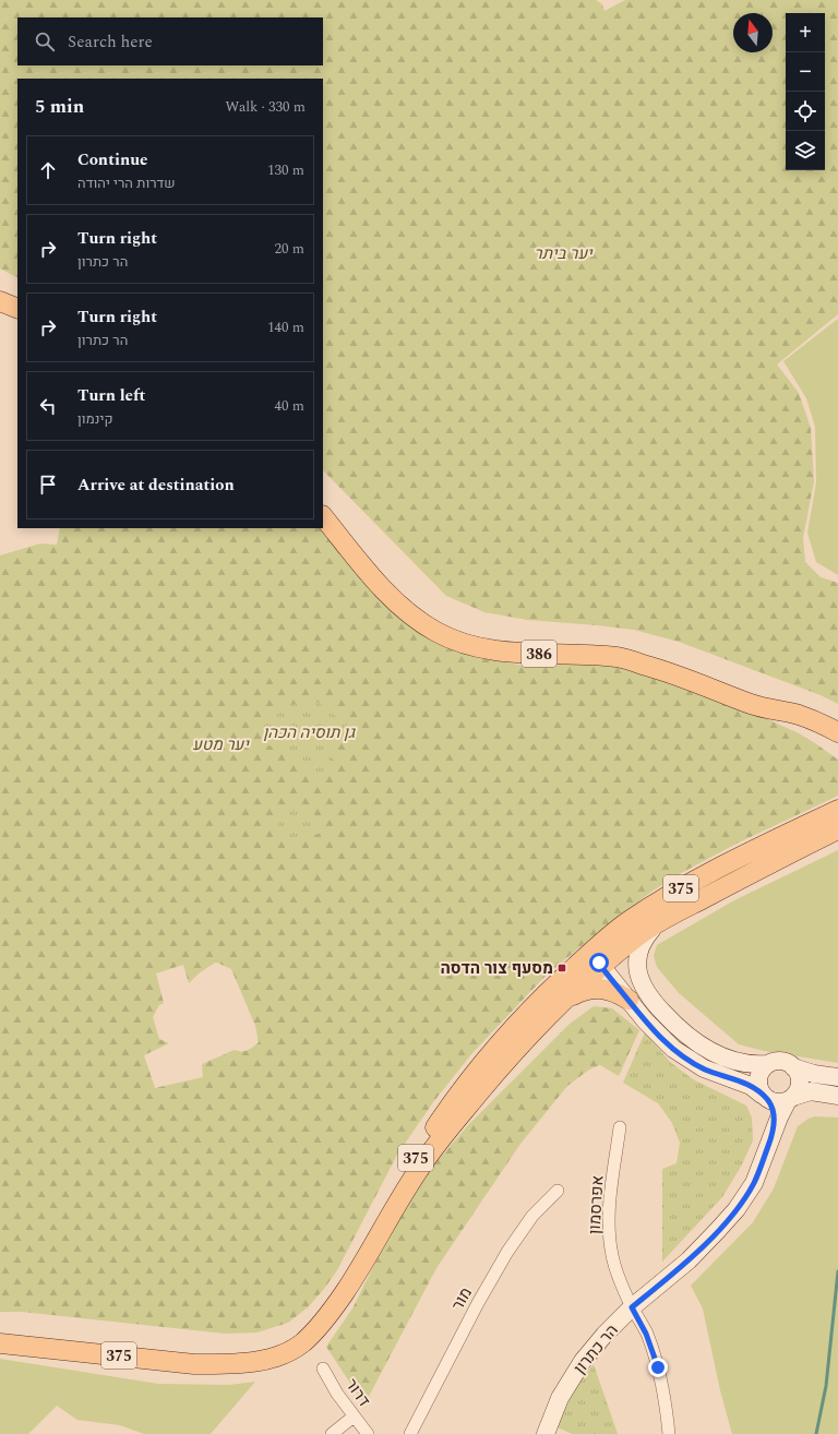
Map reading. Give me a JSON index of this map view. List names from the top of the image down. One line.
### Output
{"streets":{"main road":["386","375"],"street":["אפרסמון","מור","הר כתרון","דרור"]},"crossings":[["אפרסמון","הר כתרון"]],"parks":["יער ביתר","גן תוסיה הכהן","יער מטע"],"places":{"transit":["מסעף צור הדסה"]},"north":"top","page":{"map_buttons":["+","−"],"search":"Search here","heading":["5 min","Walk · 330 m"],"list":[["Continue","שדרות הרי יהודה","130 m"],["Turn right","הר כתרון","20 m"],["Turn right","הר כתרון","140 m"],["Turn left","קינמון","40 m"],"Arrive at destination"]}}
